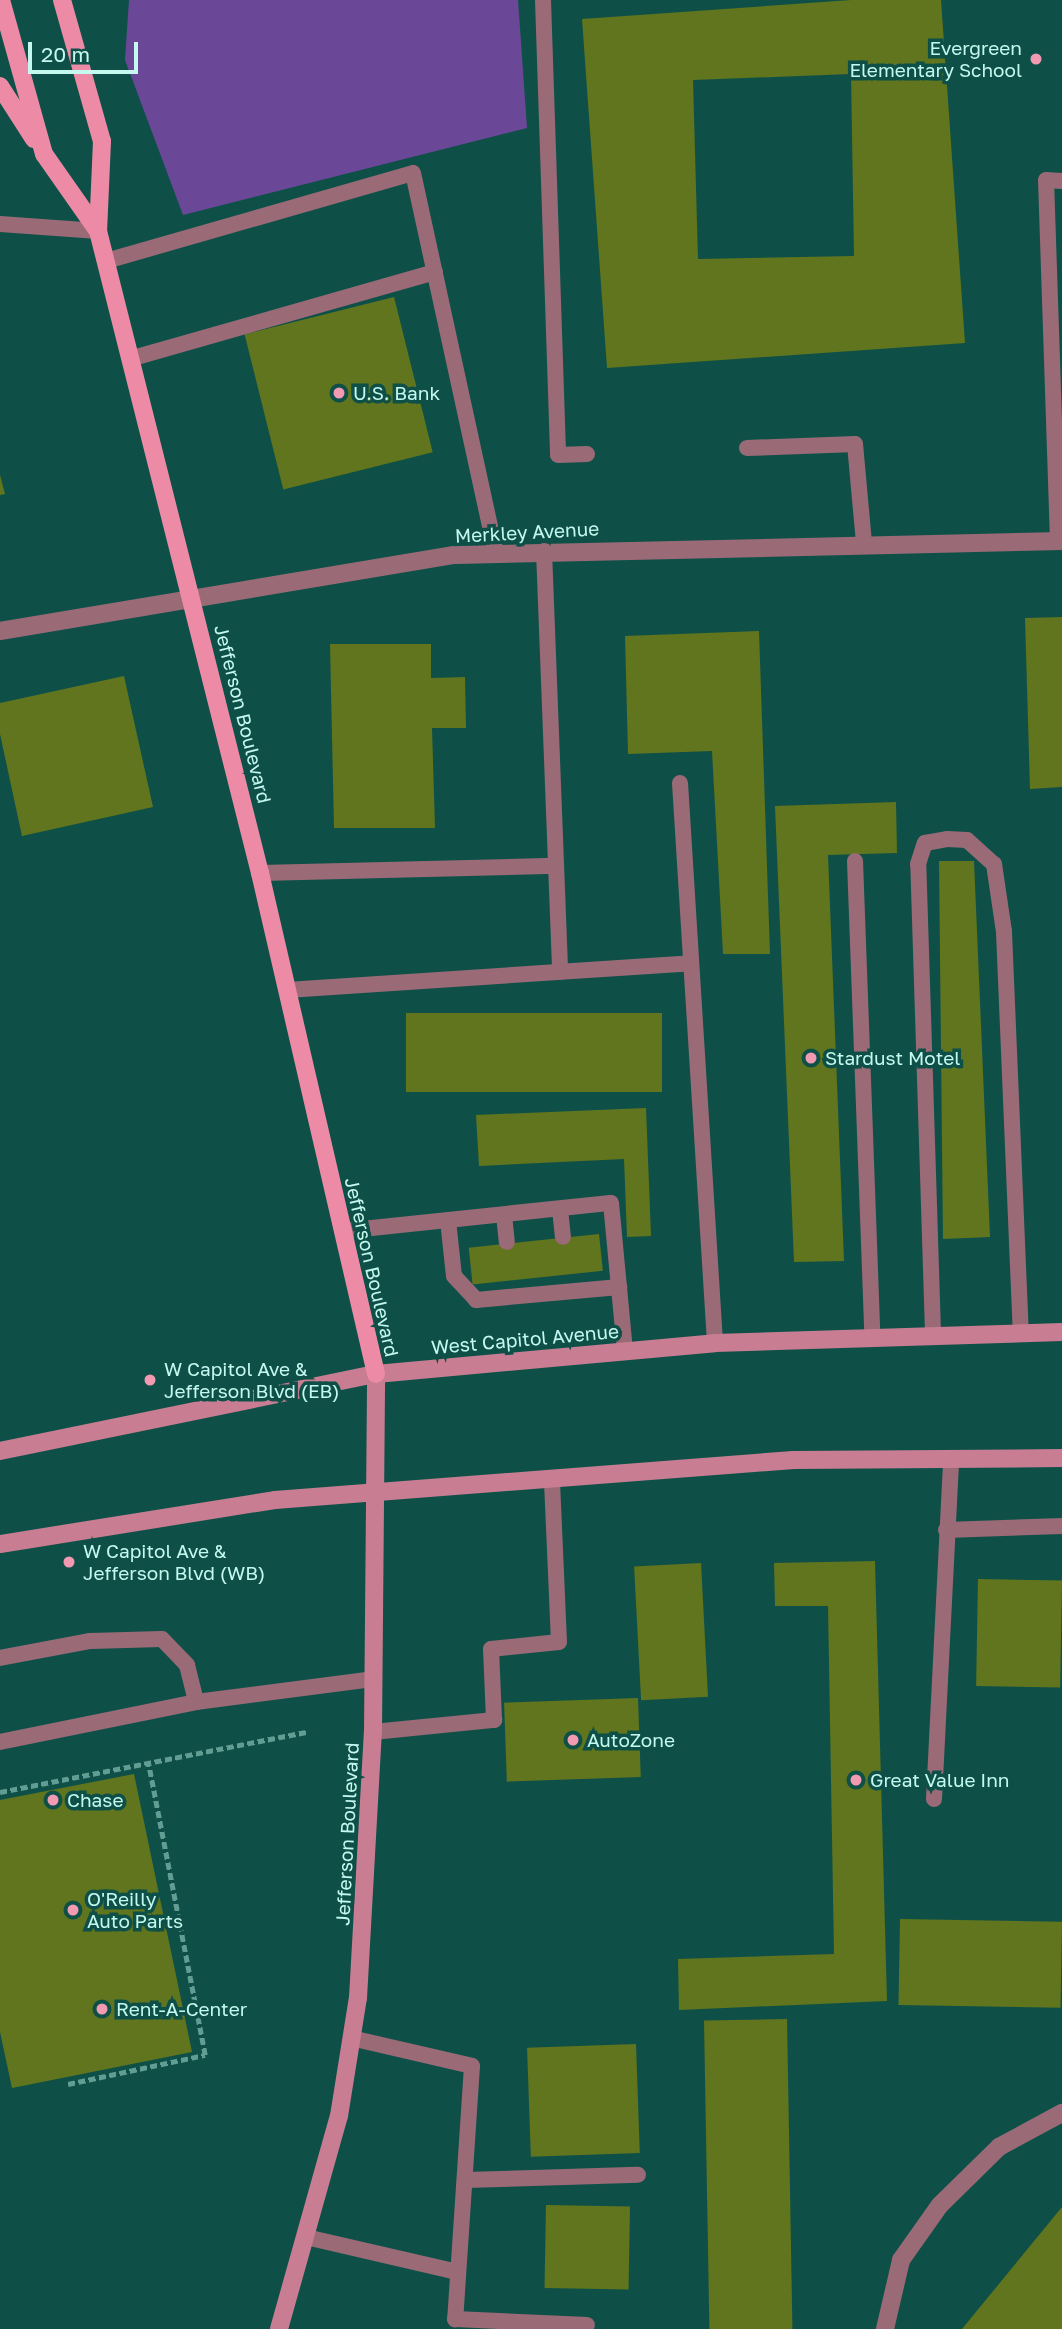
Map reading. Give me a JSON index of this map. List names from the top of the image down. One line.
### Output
{"streets":{"main road":["Jefferson Boulevard","West Capitol Avenue"],"street":["Merkley Avenue"]},"crossings":[["Merkley Avenue","Jefferson Boulevard"],["Jefferson Boulevard","West Capitol Avenue"]],"places":["Evergreen Elementary School","U.S. Bank","Stardust Motel","W Capitol Ave & Jefferson Blvd (EB)","W Capitol Ave & Jefferson Blvd (WB)","AutoZone","Great Value Inn","Chase","O'Reilly Auto Parts","Rent-A-Center"],"scale_bar":"20 m"}
